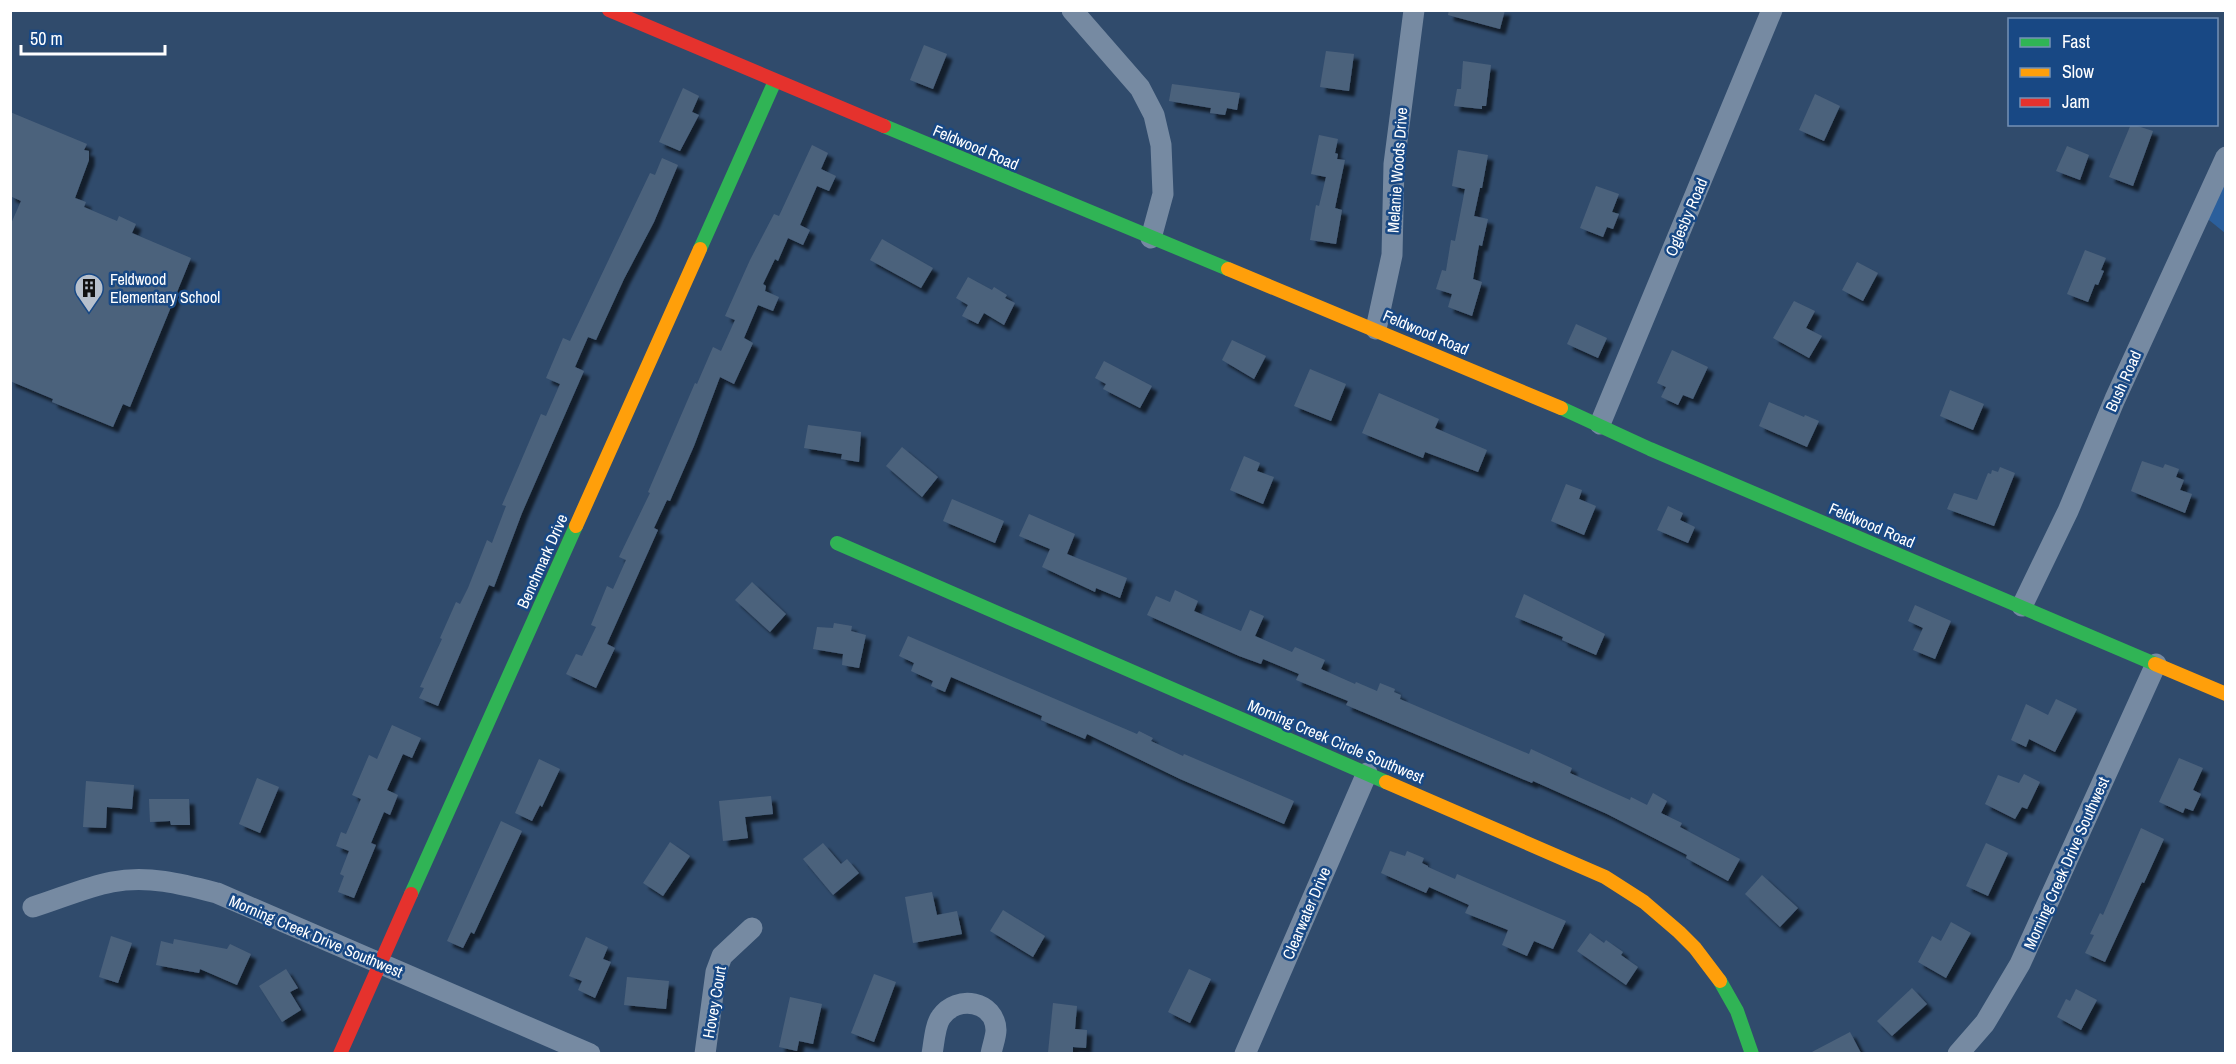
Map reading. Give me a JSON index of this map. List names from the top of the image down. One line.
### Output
{"streets":{"street":["Feldwood Road","Melanie Woods Drive","Oglesby Road","Bush Road","Benchmark Drive","Morning Creek Circle Southwest","Morning Creek Drive Southwest","Clearwater Drive","Hovey Court"]},"crossings":[["Feldwood Road","Melanie Woods Drive"],["Feldwood Road","Oglesby Road"],["Feldwood Road","Bush Road"],["Feldwood Road","Benchmark Drive"],["Feldwood Road","Morning Creek Drive Southwest"],["Benchmark Drive","Morning Creek Drive Southwest"],["Morning Creek Circle Southwest","Clearwater Drive"]],"places":{"building":["Feldwood Elementary School"]},"legend":["Fast","Slow","Jam"],"scale_bar":"50 m"}
